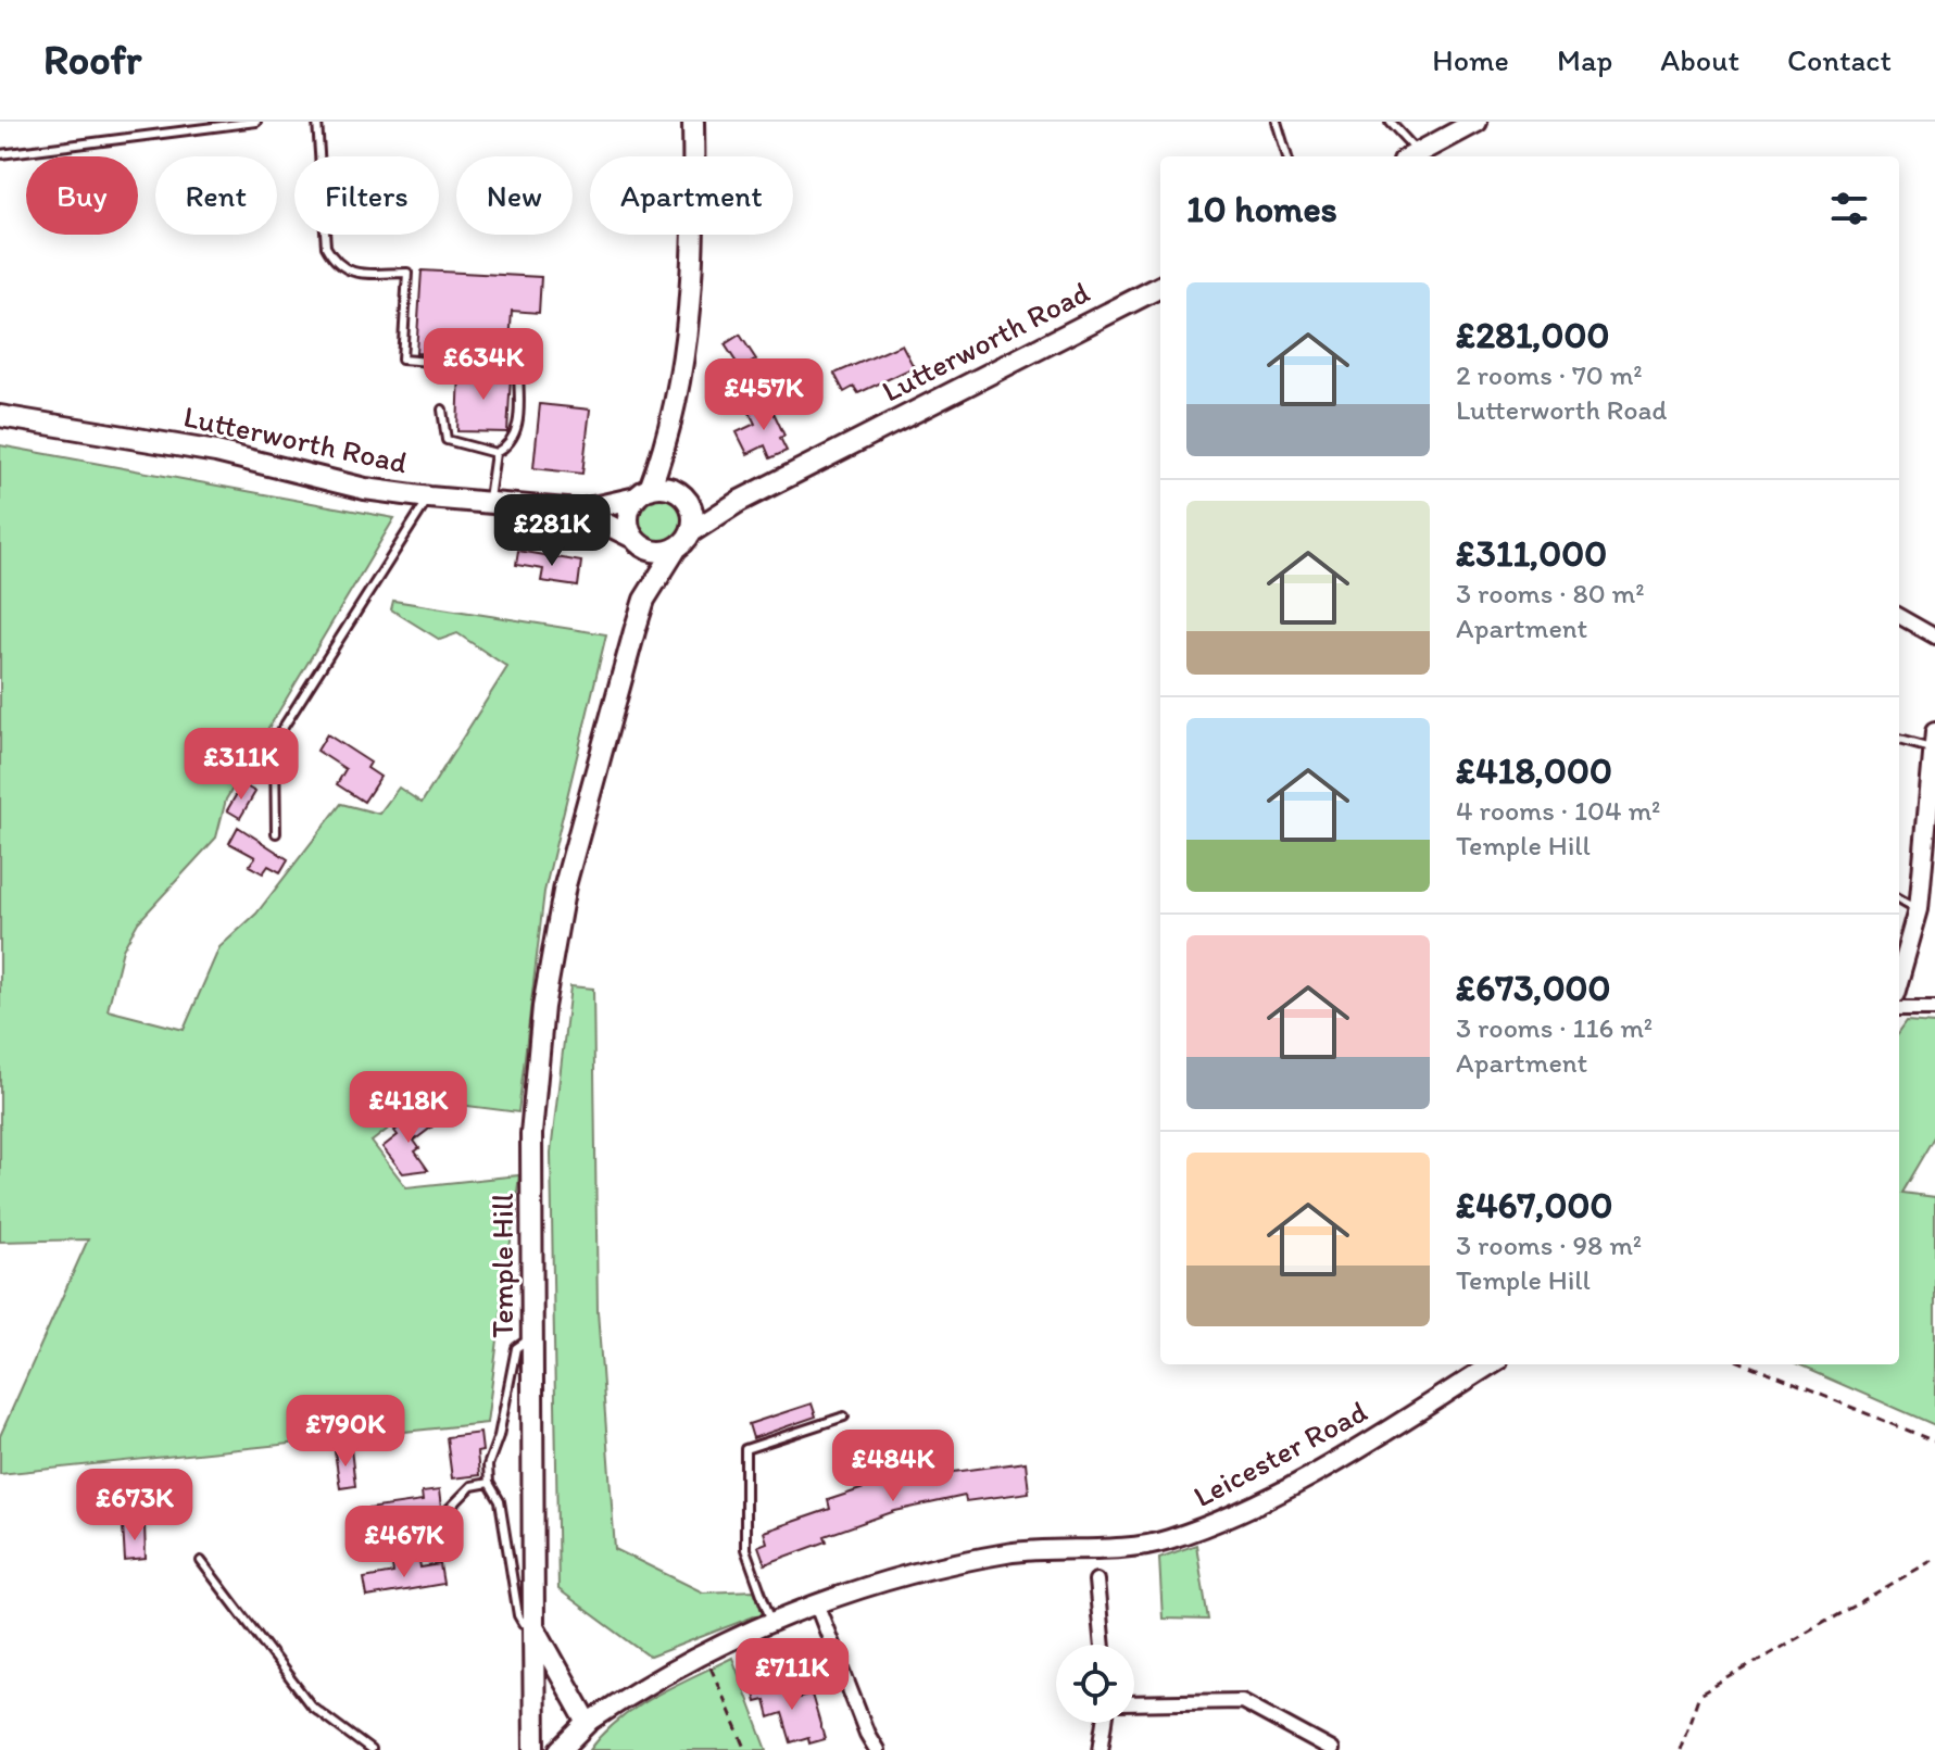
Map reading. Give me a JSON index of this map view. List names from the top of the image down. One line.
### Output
{"streets":{"main road":["Lutterworth Road","Temple Hill"],"street":["Leicester Road"]},"crossings":[["Lutterworth Road","Temple Hill"],["Temple Hill","Leicester Road"]],"page":{"header":"Roofr","nav":["Home","Map","About","Contact"],"chip":["Buy","Rent","Filters","New","Apartment"],"heading":"10 homes","list":[{"name":"£281,000","note":"2 rooms · 70 m² · Lutterworth Road"},{"name":"£311,000","note":"3 rooms · 80 m² · Apartment"},{"name":"£418,000","note":"4 rooms · 104 m² · Temple Hill"},{"name":"£673,000","note":"3 rooms · 116 m² · Apartment"},{"name":"£467,000","note":"3 rooms · 98 m² · Temple Hill"}],"price":["£634K","£457K","£281K","£311K","£418K","£790K","£484K","£673K","£467K","£711K"]}}
